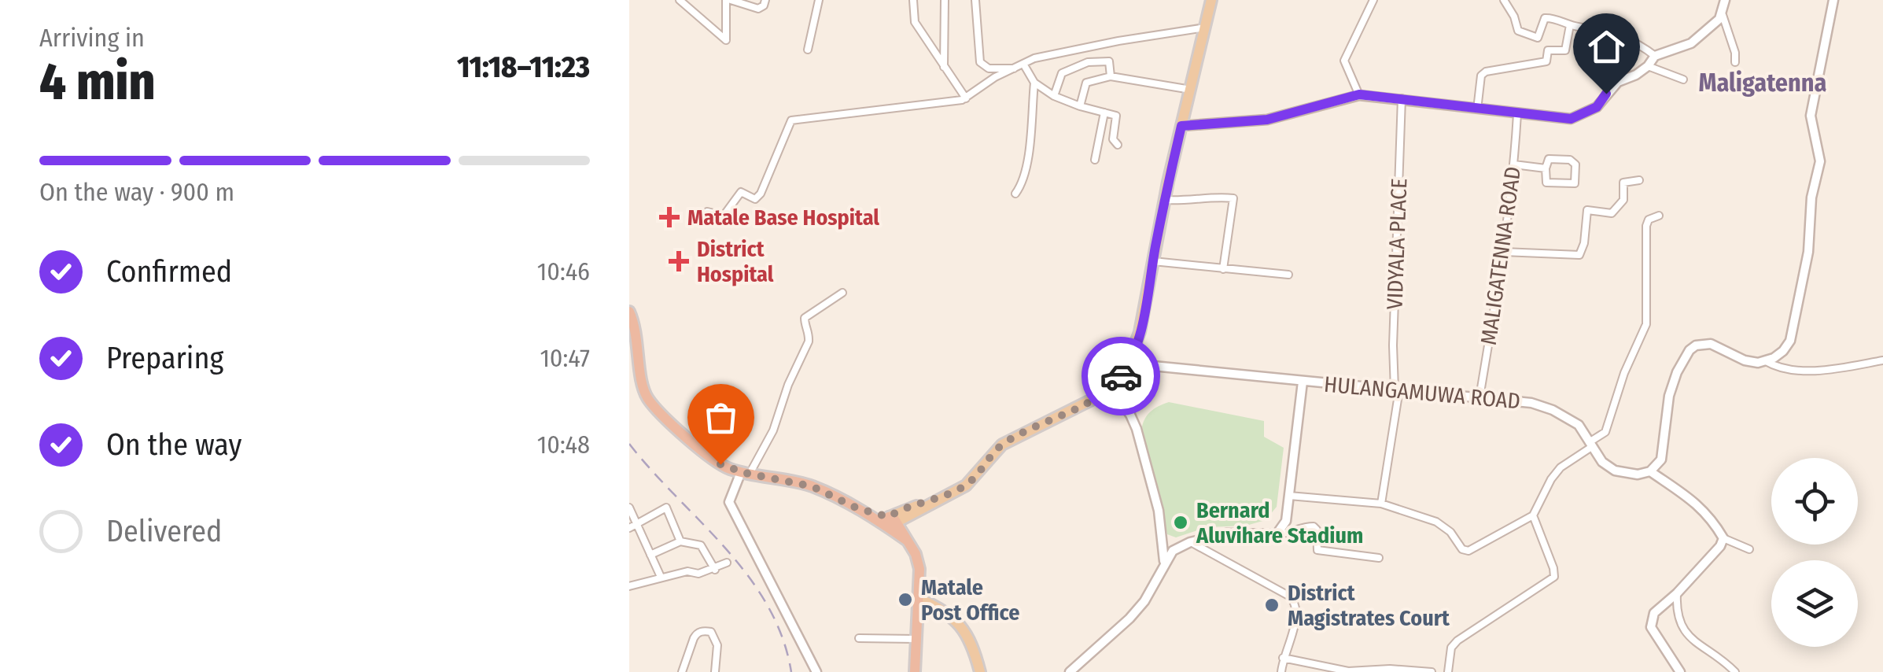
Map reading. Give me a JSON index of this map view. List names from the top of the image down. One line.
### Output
{"streets":{"street":["VIDYALA PLACE","MALIGATENNA ROAD","HULANGAMUWA ROAD"]},"crossings":[["VIDYALA PLACE","HULANGAMUWA ROAD"],["MALIGATENNA ROAD","HULANGAMUWA ROAD"]],"districts":["Maligatenna"],"places":{"health":["Matale Base Hospital","District Hospital"],"other":["Bernard Aluvihare Stadium","Matale Post Office","District Magistrates Court"]},"page":{"heading":["4 min","Arriving in","11:18–11:23"],"bar":"On the way · 900 m","list":[["Confirmed","10:46"],["Preparing","10:47"],["On the way","10:48"],"Delivered"]}}
